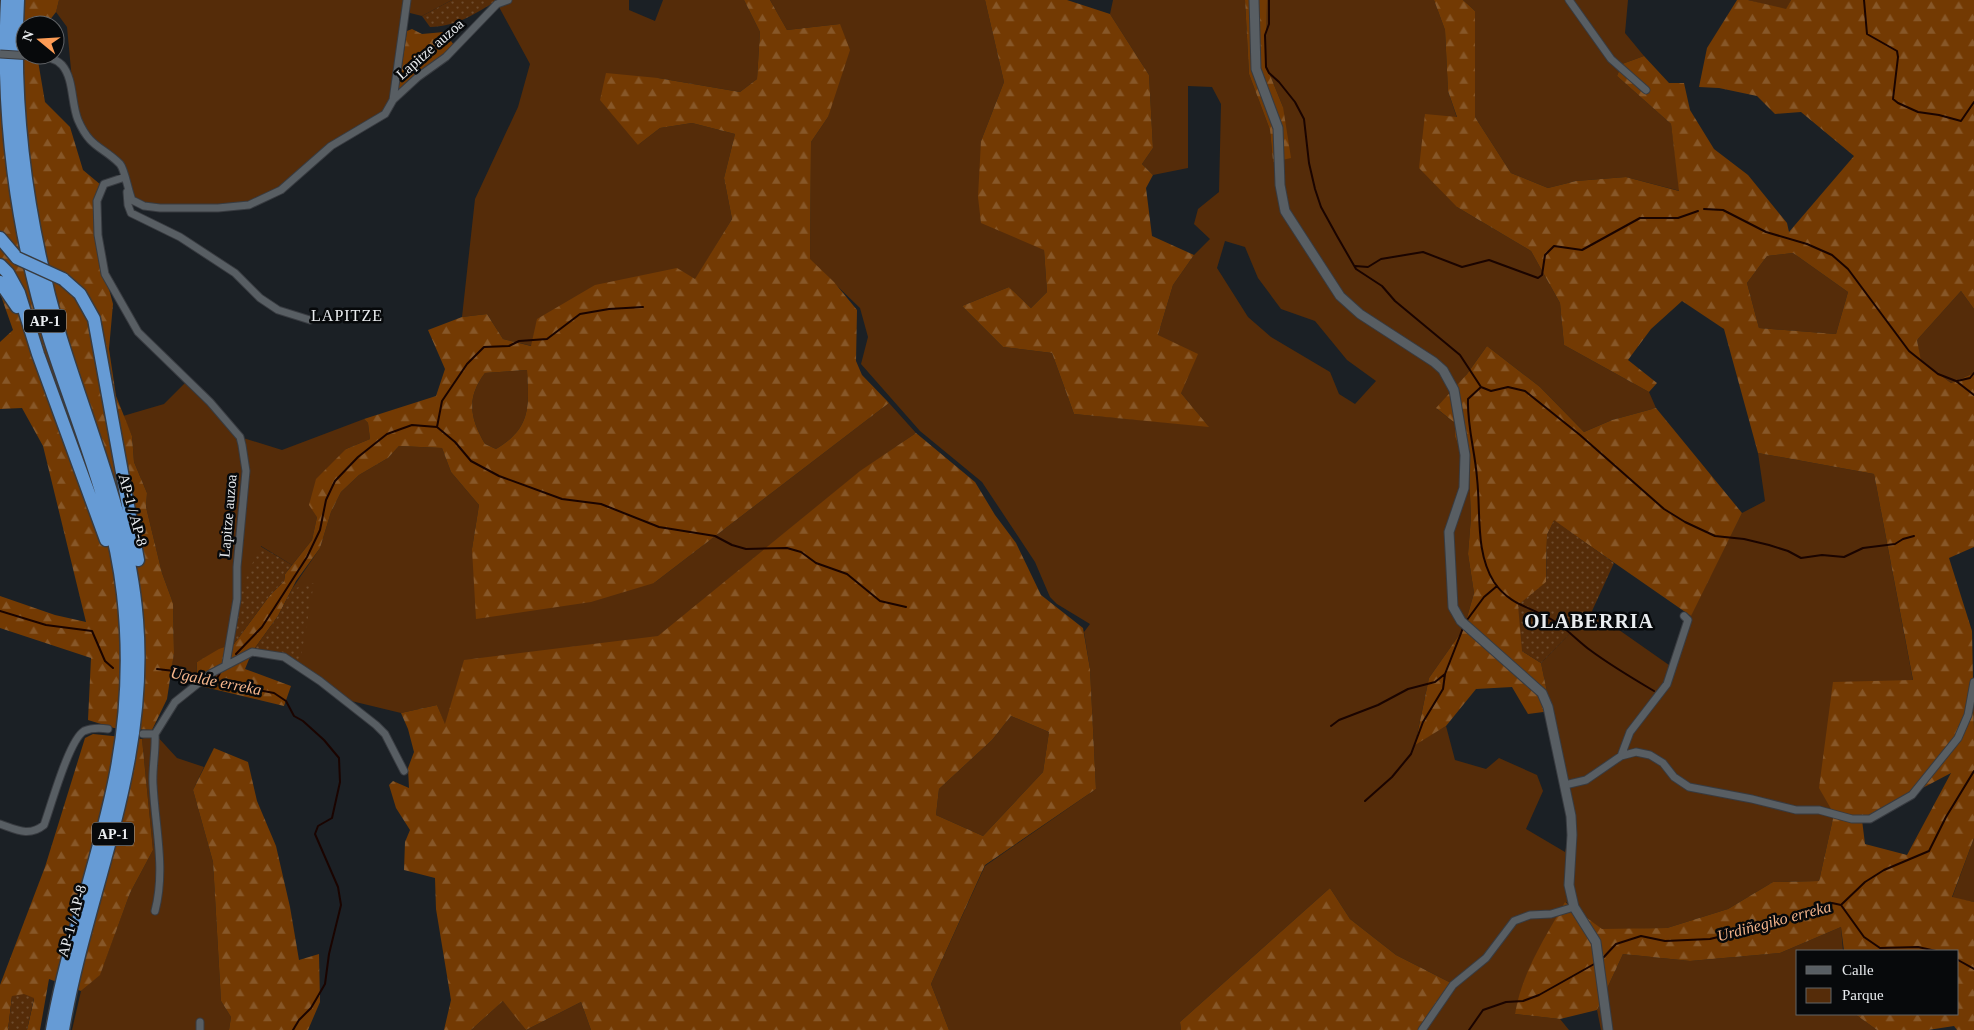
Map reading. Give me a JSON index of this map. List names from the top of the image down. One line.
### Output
{"streets":{"highway":["AP-1","AP-1 / AP-8"],"street":["Lapitze auzoa"]},"districts":["LAPITZE","OLABERRIA"],"water":["Ugalde erreka","Urdiñegiko erreka"],"legend":["Calle","Parque"],"north":"left"}
